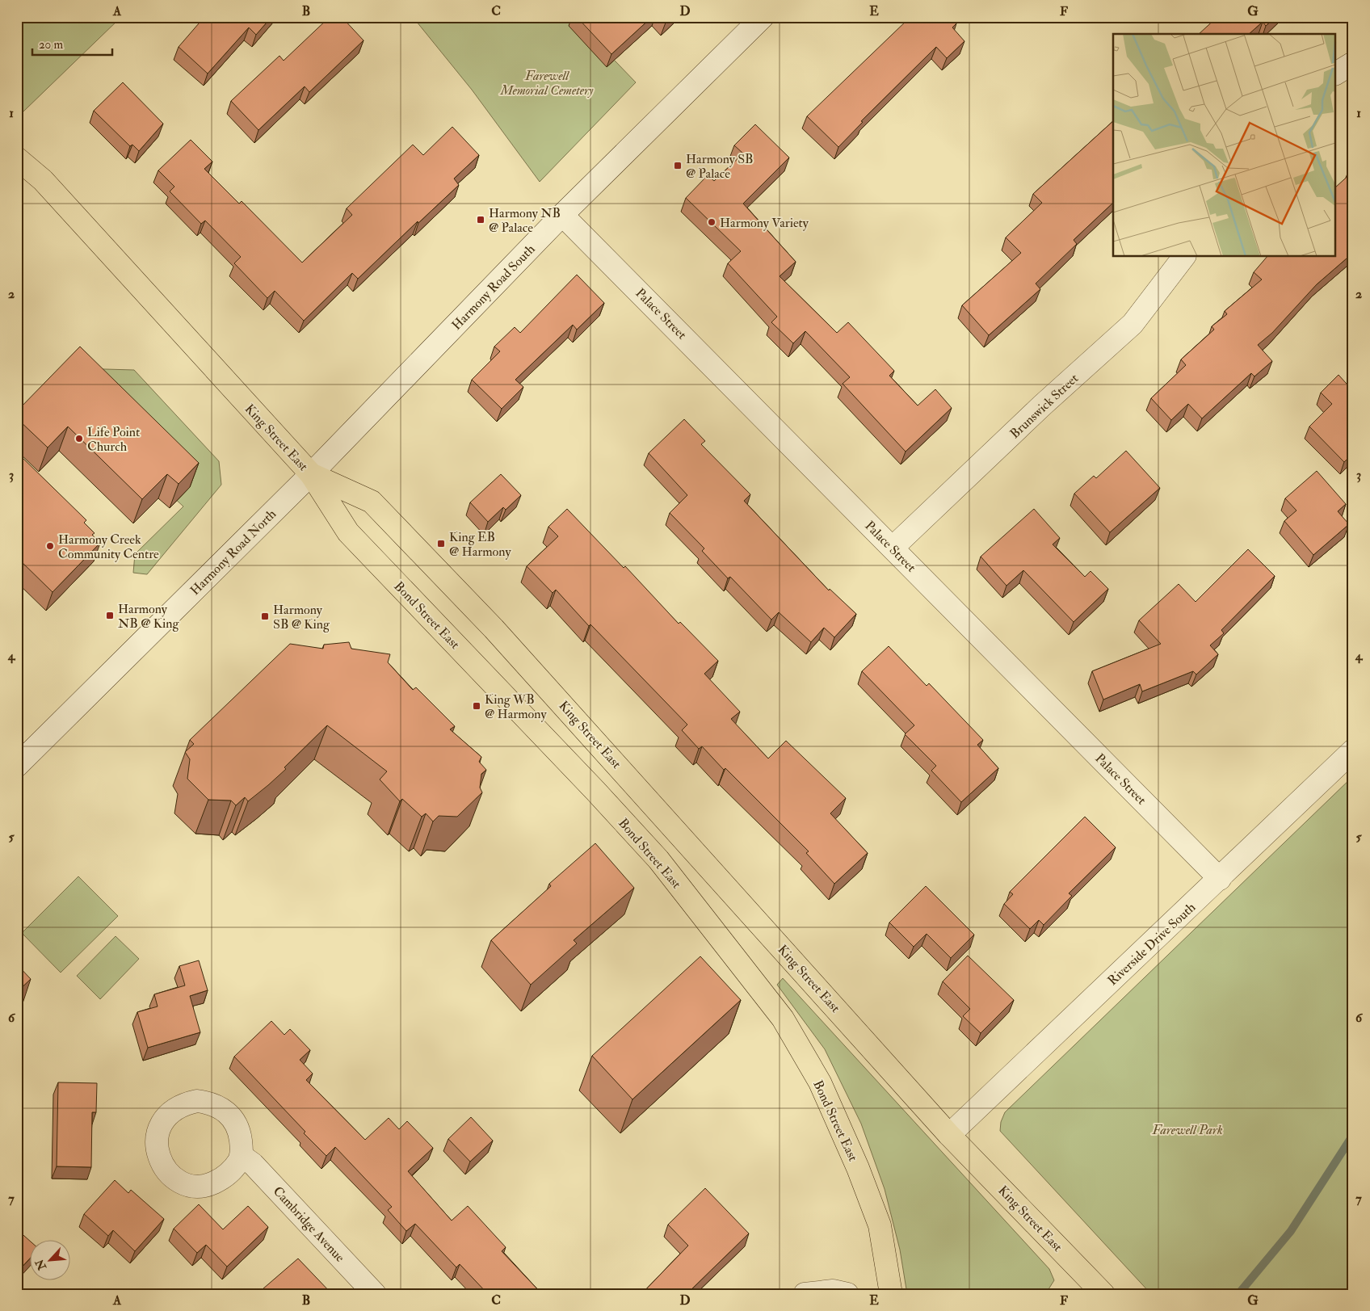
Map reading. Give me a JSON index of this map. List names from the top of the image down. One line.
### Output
{"streets":{"main road":["King Street East","Bond Street East"],"street":["Harmony Road South","Palace Street","Brunswick Street","Harmony Road North","Riverside Drive South","Cambridge Avenue"]},"crossings":[["Harmony Road South","Palace Street"],["Harmony Road South","King Street East"],["Harmony Road South","Harmony Road North"],["Harmony Road South","Bond Street East"],["Palace Street","Brunswick Street"],["Palace Street","Riverside Drive South"],["King Street East","Harmony Road North"],["King Street East","Bond Street East"],["King Street East","Riverside Drive South"],["Harmony Road North","Bond Street East"]],"parks":["Farewell Memorial Cemetery","Farewell Park"],"places":{"transit":["Harmony SB @ Palace","Harmony NB @ Palace","King EB @ Harmony","Harmony NB @ King","Harmony SB @ King","King WB @ Harmony"],"other":["Harmony Variety","Life Point Church","Harmony Creek Community Centre"]},"scale_bar":"20 m","north":"bottom left","grid":{"columns":["A","B","C","D","E","F","G"],"rows":["1","2","3","4","5","6","7"]}}
